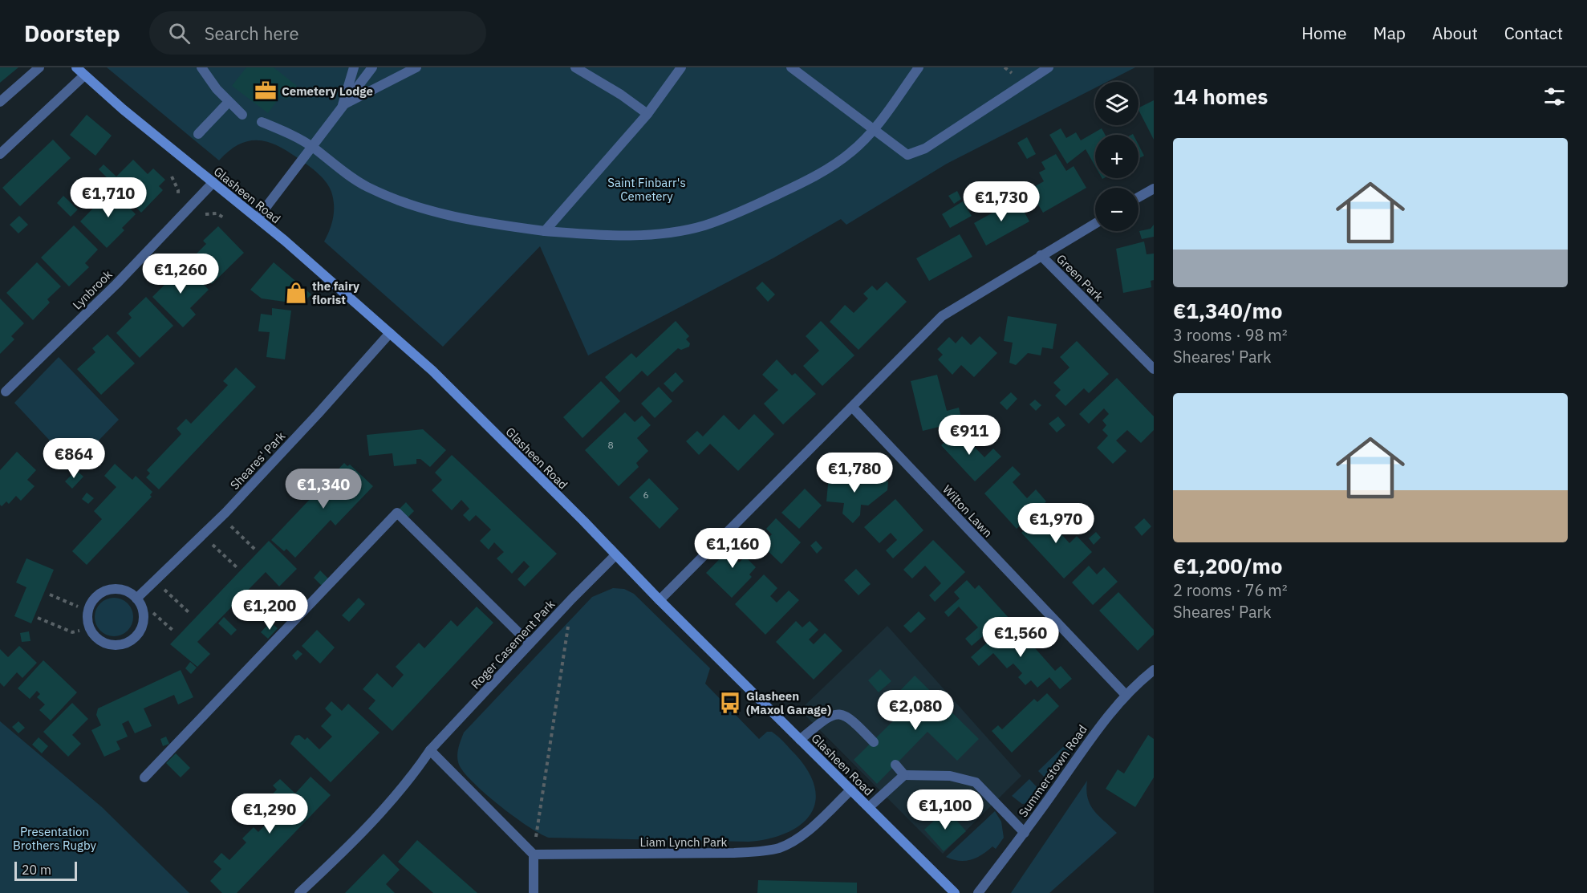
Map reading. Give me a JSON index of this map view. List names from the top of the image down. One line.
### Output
{"streets":{"main road":["Glasheen Road"],"street":["Green Park","Lynbrook","Sheares' Park","Wilton Lawn","Roger Casement Park","Summerstown Road","Liam Lynch Park"]},"crossings":[["Glasheen Road","Lynbrook"],["Glasheen Road","Sheares' Park"],["Glasheen Road","Roger Casement Park"],["Glasheen Road","Liam Lynch Park"],["Wilton Lawn","Summerstown Road"]],"parks":["Saint Finbarr's Cemetery","Presentation Brothers Rugby"],"places":{"office":["Cemetery Lodge"],"shop":["the fairy florist"],"bus stop":["Glasheen (Maxol Garage)"]},"house_numbers":["8","6"],"scale_bar":"20 m","page":{"header":"Doorstep","search":"Search here","nav":["Home","Map","About","Contact"],"heading":"14 homes","map_buttons":["+","−"],"list":[{"name":"€1,340/mo","note":"3 rooms · 98 m² · Sheares' Park"},{"name":"€1,200/mo","note":"2 rooms · 76 m² · Sheares' Park"}],"price":["€1,710","€1,730","€1,260","€911","€864","€1,780","€1,340","€1,970","€1,160","€1,200","€1,560","€2,080","€1,100","€1,290"],"scale":"20 m"}}
